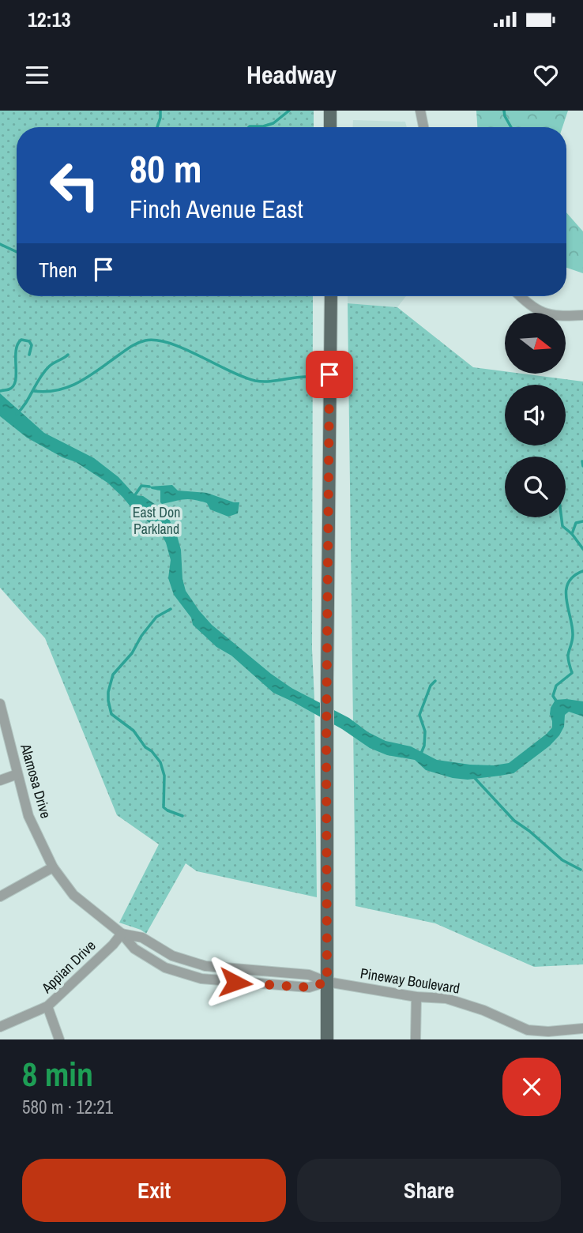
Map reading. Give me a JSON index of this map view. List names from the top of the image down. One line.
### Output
{"streets":{"street":["Alamosa Drive","Appian Drive","Pineway Boulevard"]},"crossings":[["Alamosa Drive","Appian Drive"],["Alamosa Drive","Pineway Boulevard"]],"parks":["East Don Parkland"],"north":"right","page":{"status":"12:13","header":"Headway","turn":["80 m","Finch Avenue East"],"then":"Then","heading":["8 min","580 m · 12:21"],"buttons":["Exit","Share"]}}
